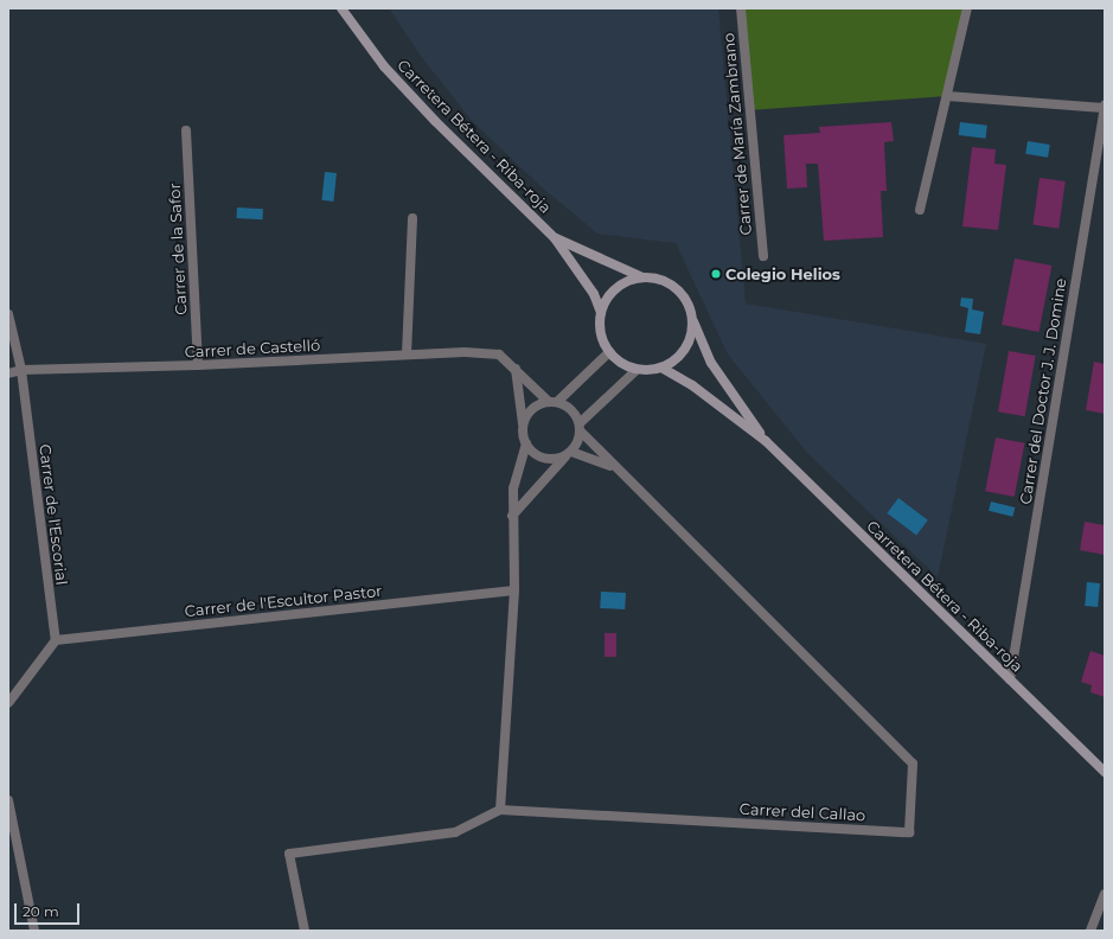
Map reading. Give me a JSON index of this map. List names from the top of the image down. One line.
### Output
{"streets":{"main road":["Carretera Bétera - Riba-roja"],"street":["Carrer de María Zambrano","Carrer de la Safor","Carrer de Castelló","Carrer del Doctor J. J. Domine","Carrer de l'Escorial","Carrer de l'Escultor Pastor","Carrer del Callao"]},"crossings":[["Carretera Bétera - Riba-roja","Carrer del Doctor J. J. Domine"],["Carrer de la Safor","Carrer de Castelló"],["Carrer de Castelló","Carrer de l'Escorial"],["Carrer de l'Escorial","Carrer de l'Escultor Pastor"]],"places":["Colegio Helios"],"scale_bar":"20 m"}
